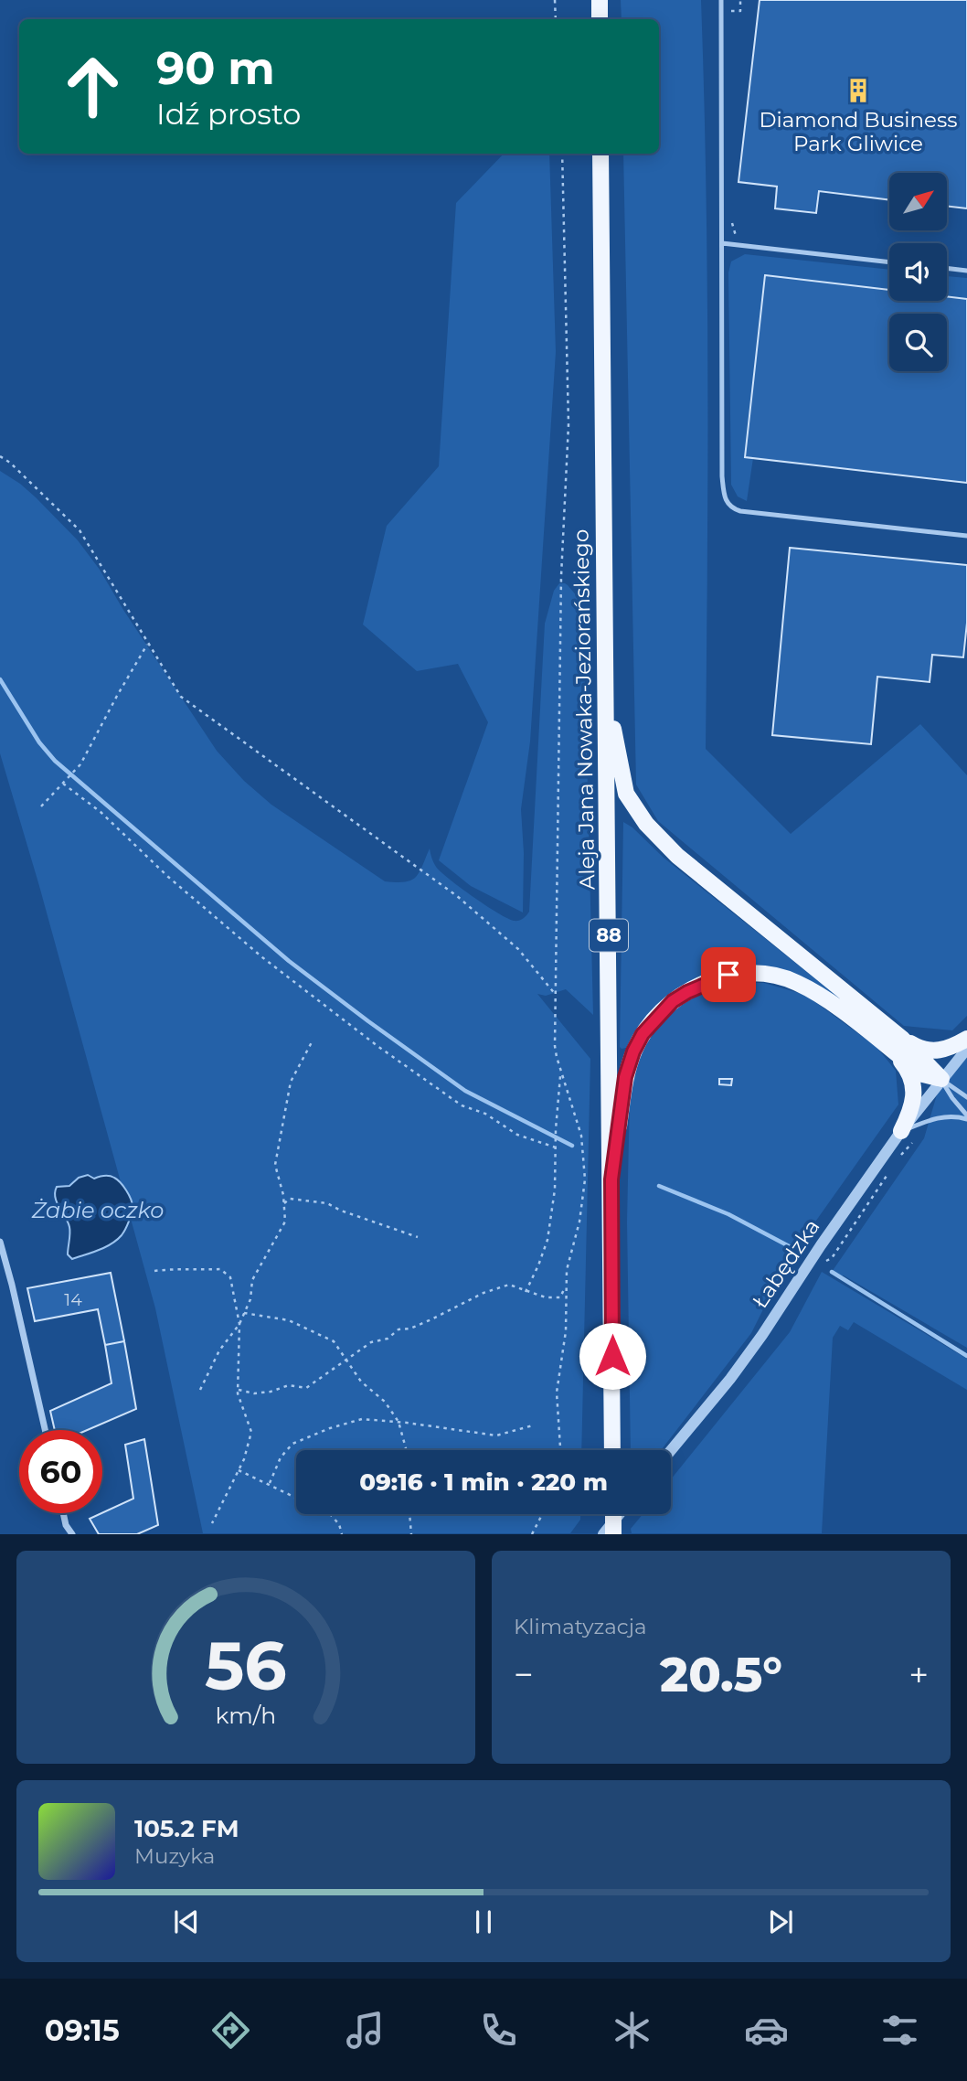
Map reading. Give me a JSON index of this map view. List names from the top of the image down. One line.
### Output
{"streets":{"main road":["Aleja Jana Nowaka-Jeziorańskiego","88"],"street":["Łabędzka"]},"water":["Żabie oczko"],"places":{"building":["Diamond Business Park Gliwice"]},"house_numbers":["14"],"north":"top right","page":{"turn":["90 m","Idź prosto"],"limit":"60","trip":"09:16 · 1 min · 220 m","tile":"Klimatyzacja","heat":["−","20.5°","+"],"song":["105.2 FM","Muzyka"],"tabs":"09:15","gauge":["56","km/h"]}}
